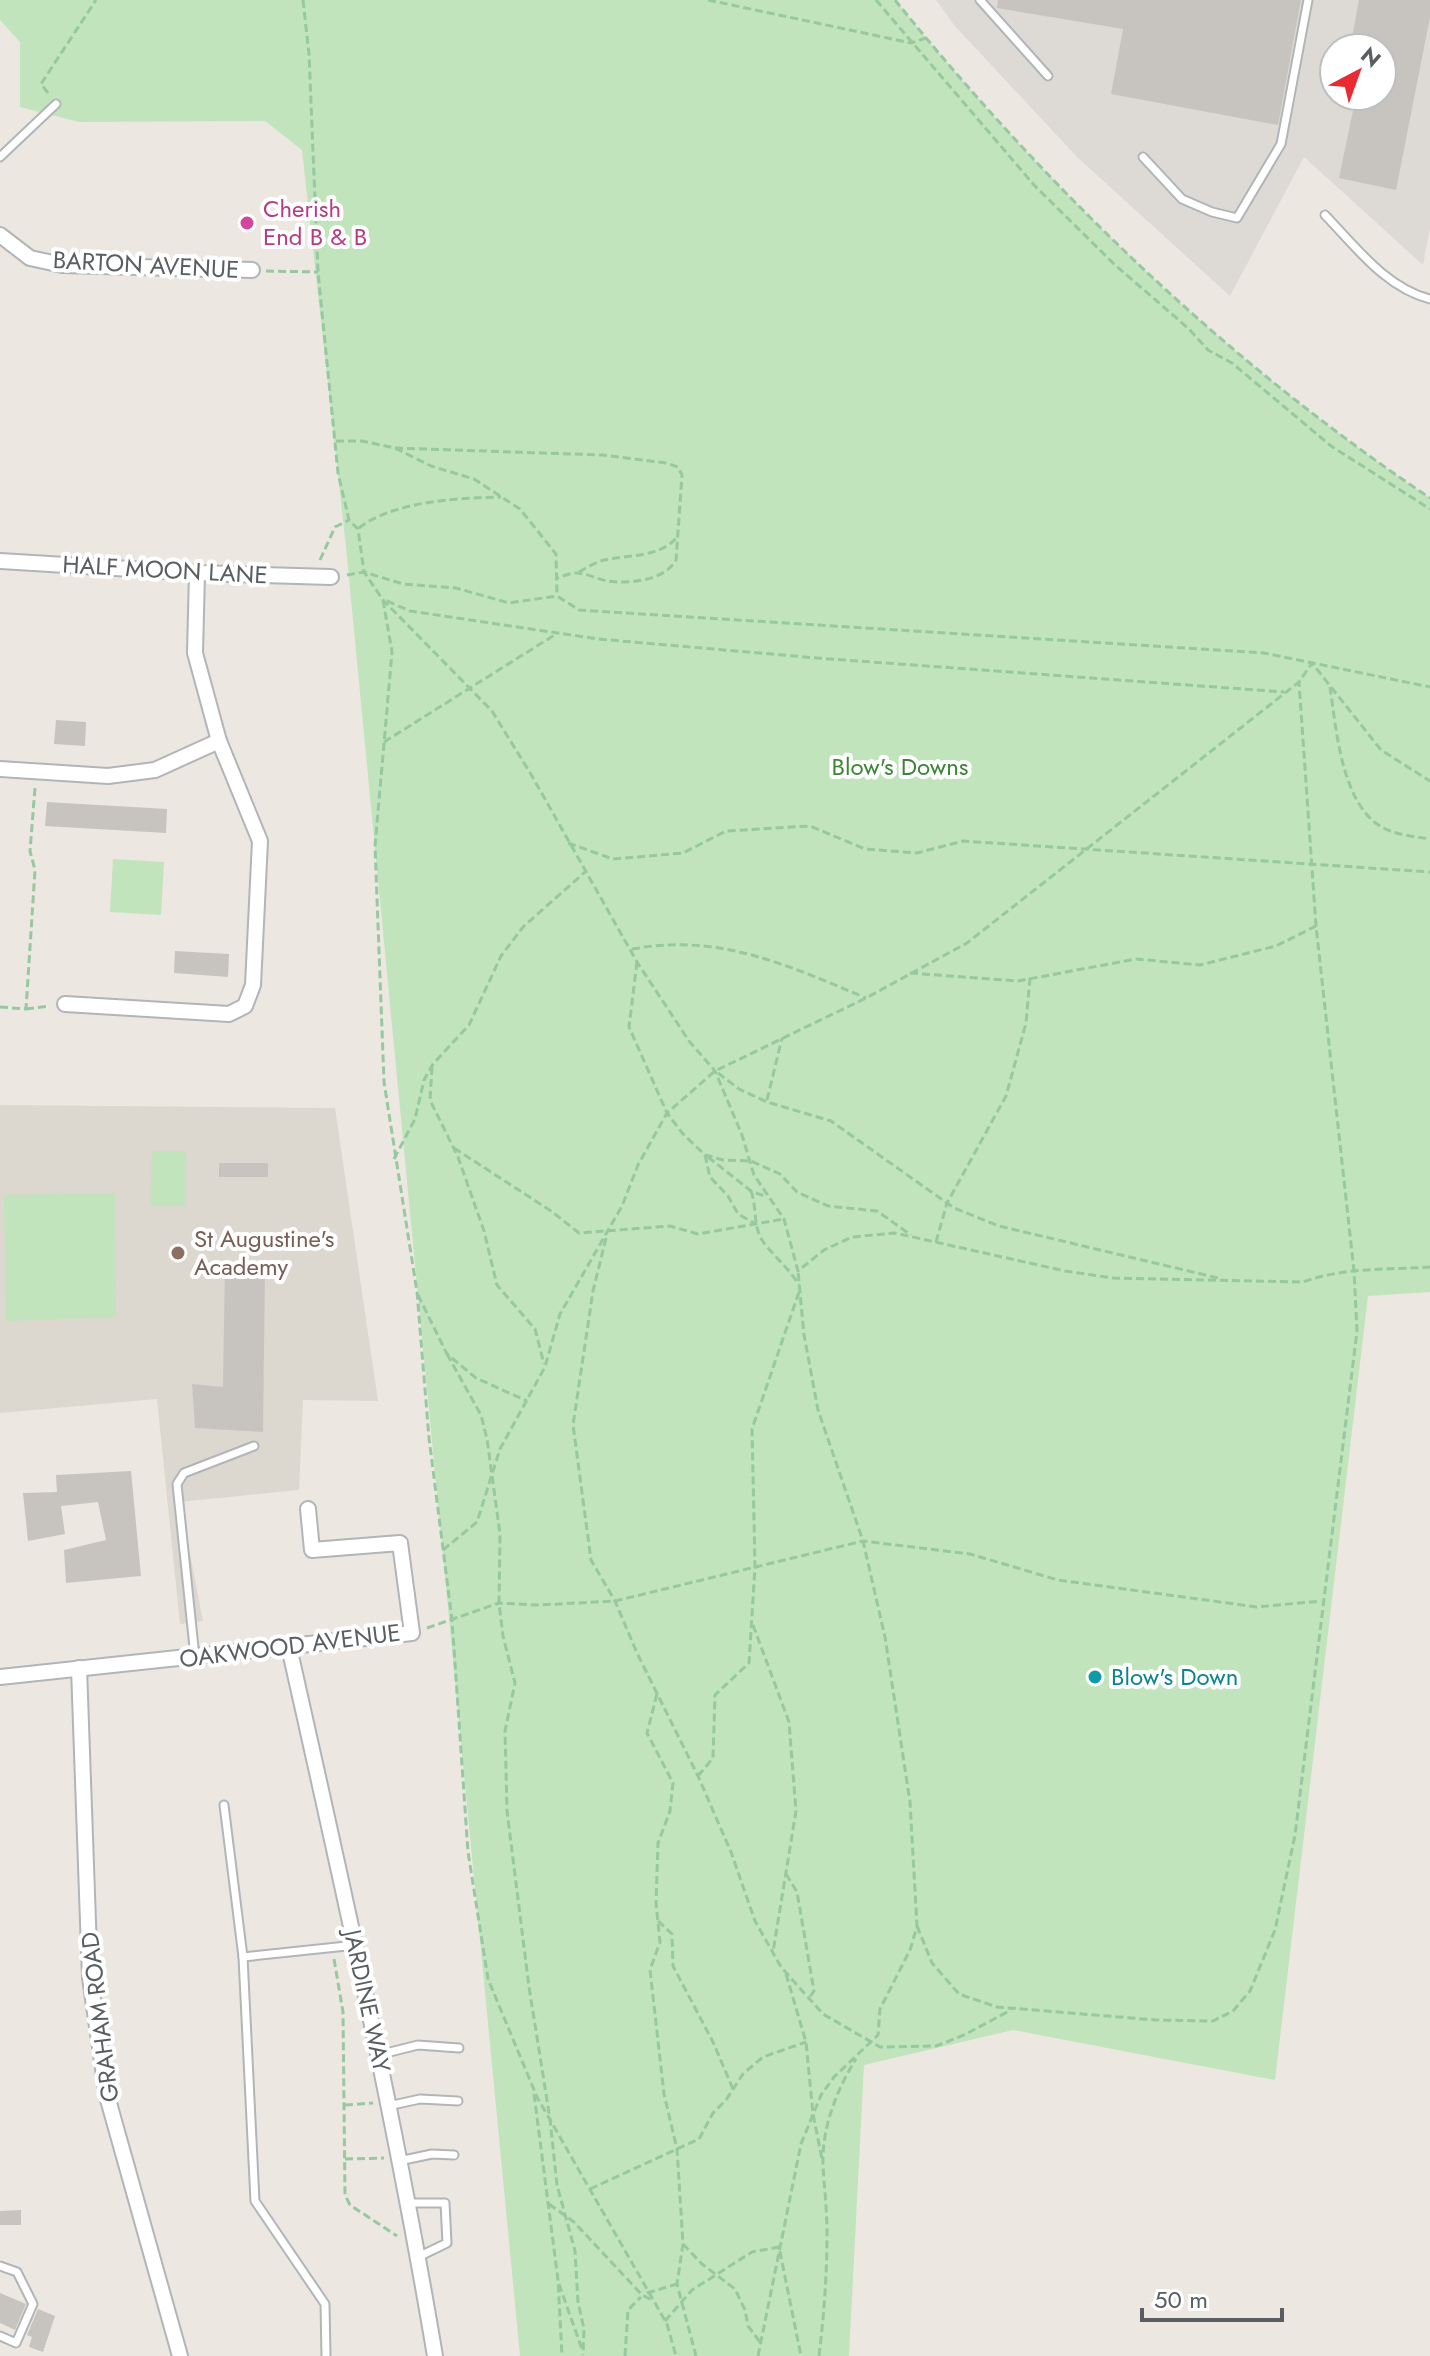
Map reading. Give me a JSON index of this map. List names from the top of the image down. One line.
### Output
{"streets":{"street":["BARTON AVENUE","HALF MOON LANE","OAKWOOD AVENUE","JARDINE WAY","GRAHAM ROAD"]},"crossings":[["OAKWOOD AVENUE","JARDINE WAY"],["OAKWOOD AVENUE","GRAHAM ROAD"]],"parks":["Blow's Downs"],"places":["Cherish End B & B","St Augustine's Academy","Blow's Down"],"scale_bar":"50 m","north":"top right"}
